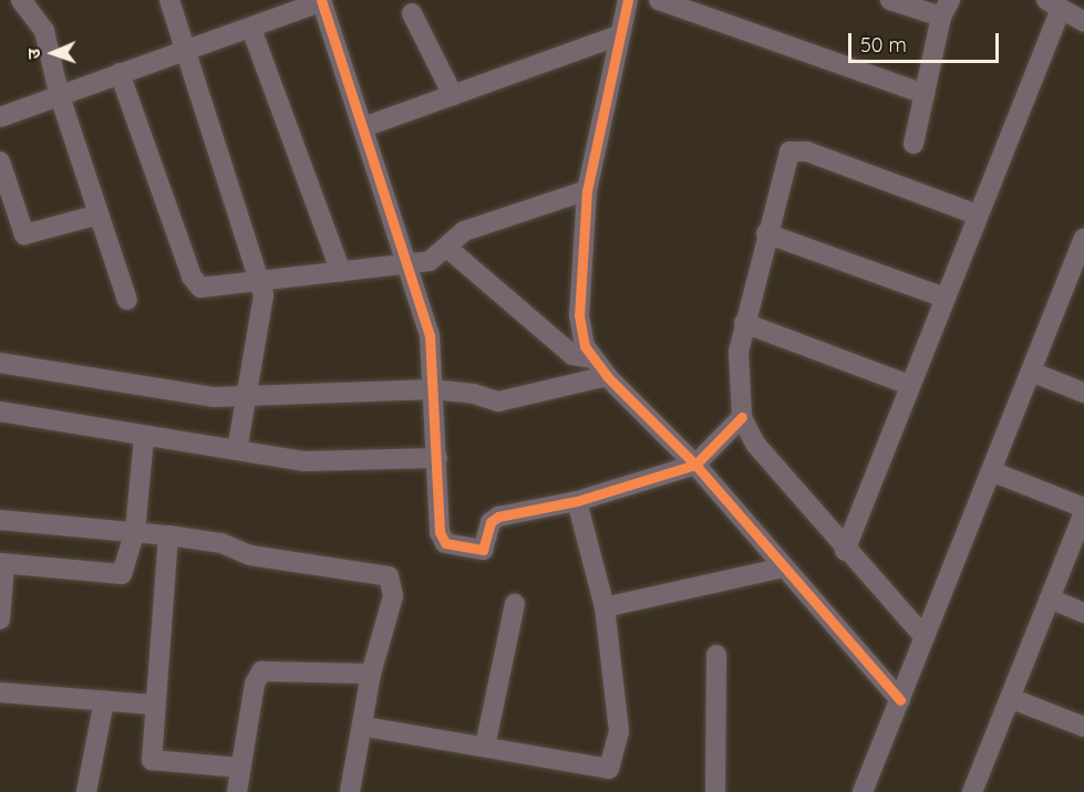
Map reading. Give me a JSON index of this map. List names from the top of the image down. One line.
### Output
{"scale_bar":"50 m","north":"left"}
